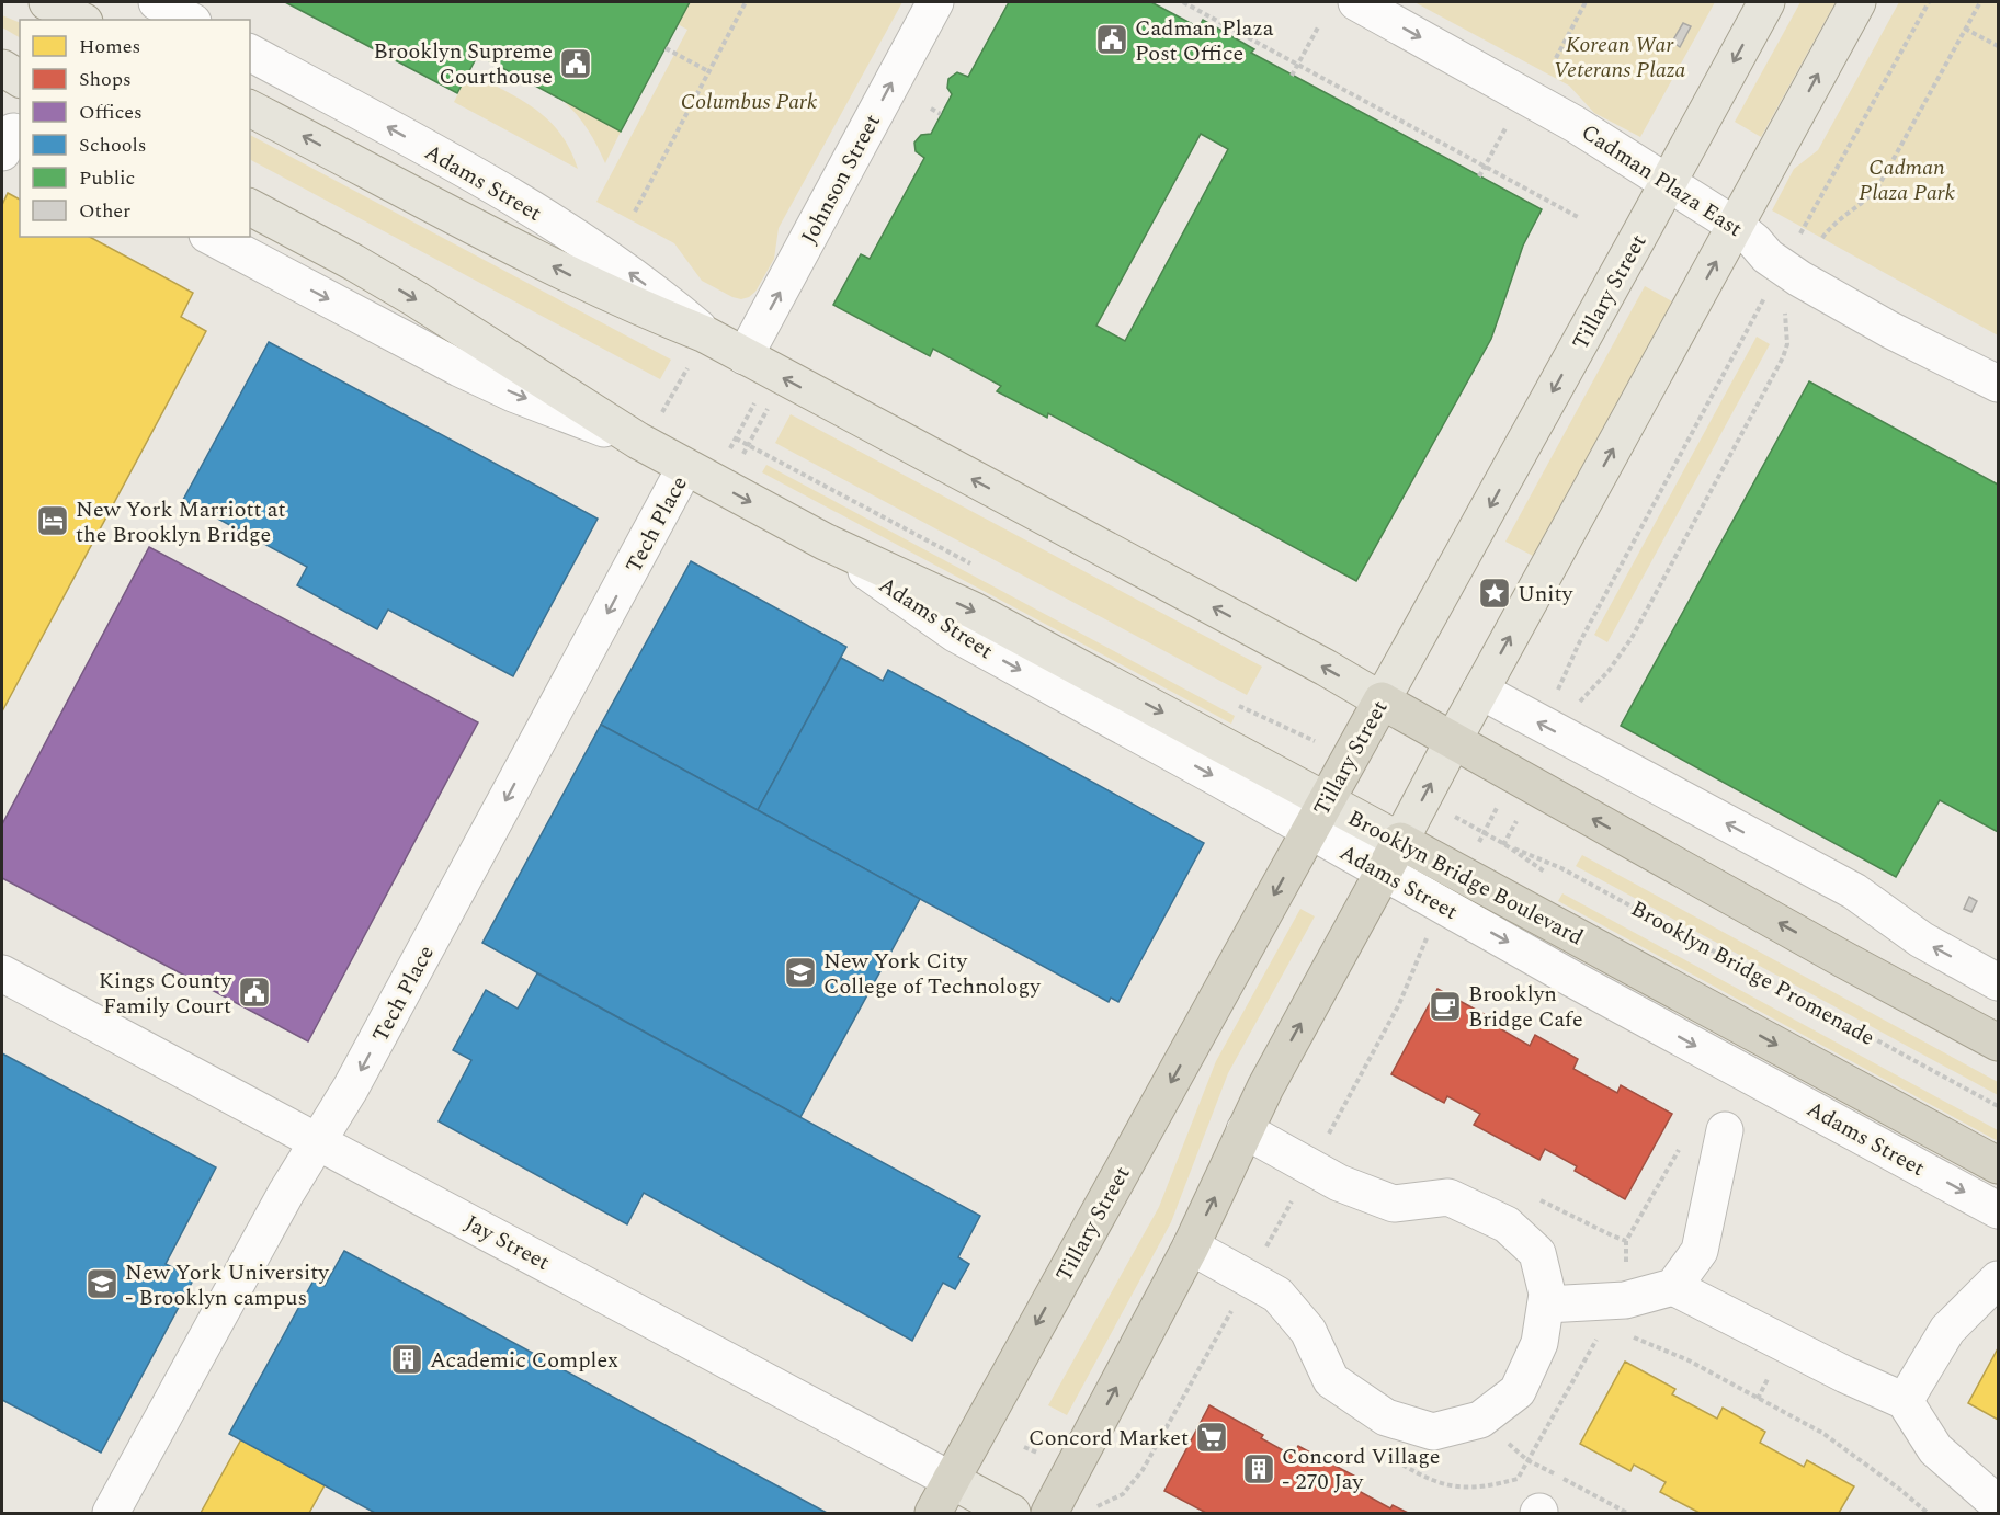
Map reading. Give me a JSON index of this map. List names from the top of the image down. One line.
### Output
{"streets":{"highway":["Adams Street","Tillary Street","Brooklyn Bridge Boulevard"],"main road":["Jay Street"],"street":["Johnson Street","Cadman Plaza East","Tech Place"],"path":["Brooklyn Bridge Promenade"]},"crossings":[["Johnson Street","Adams Street"],["Cadman Plaza East","Tillary Street"],["Adams Street","Tillary Street"],["Adams Street","Brooklyn Bridge Boulevard"],["Tillary Street","Brooklyn Bridge Boulevard"],["Tillary Street","Jay Street"],["Tech Place","Brooklyn Bridge Boulevard"],["Tech Place","Jay Street"]],"one_way":["Johnson Street","Cadman Plaza East","Tech Place","Brooklyn Bridge Boulevard"],"parks":["Korean War Veterans Plaza","Columbus Park","Cadman Plaza Park"],"places":{"public building":["Cadman Plaza Post Office","Brooklyn Supreme Courthouse","Kings County Family Court"],"hotel":["New York Marriott at the Brooklyn Bridge"],"place":["Unity"],"school or university":["New York City College of Technology","New York University - Brooklyn campus"],"cafe":["Brooklyn Bridge Cafe"],"building":["Academic Complex","Concord Village - 270 Jay"],"supermarket":["Concord Market"]},"legend":["Homes","Shops","Offices","Schools","Public","Other"]}
